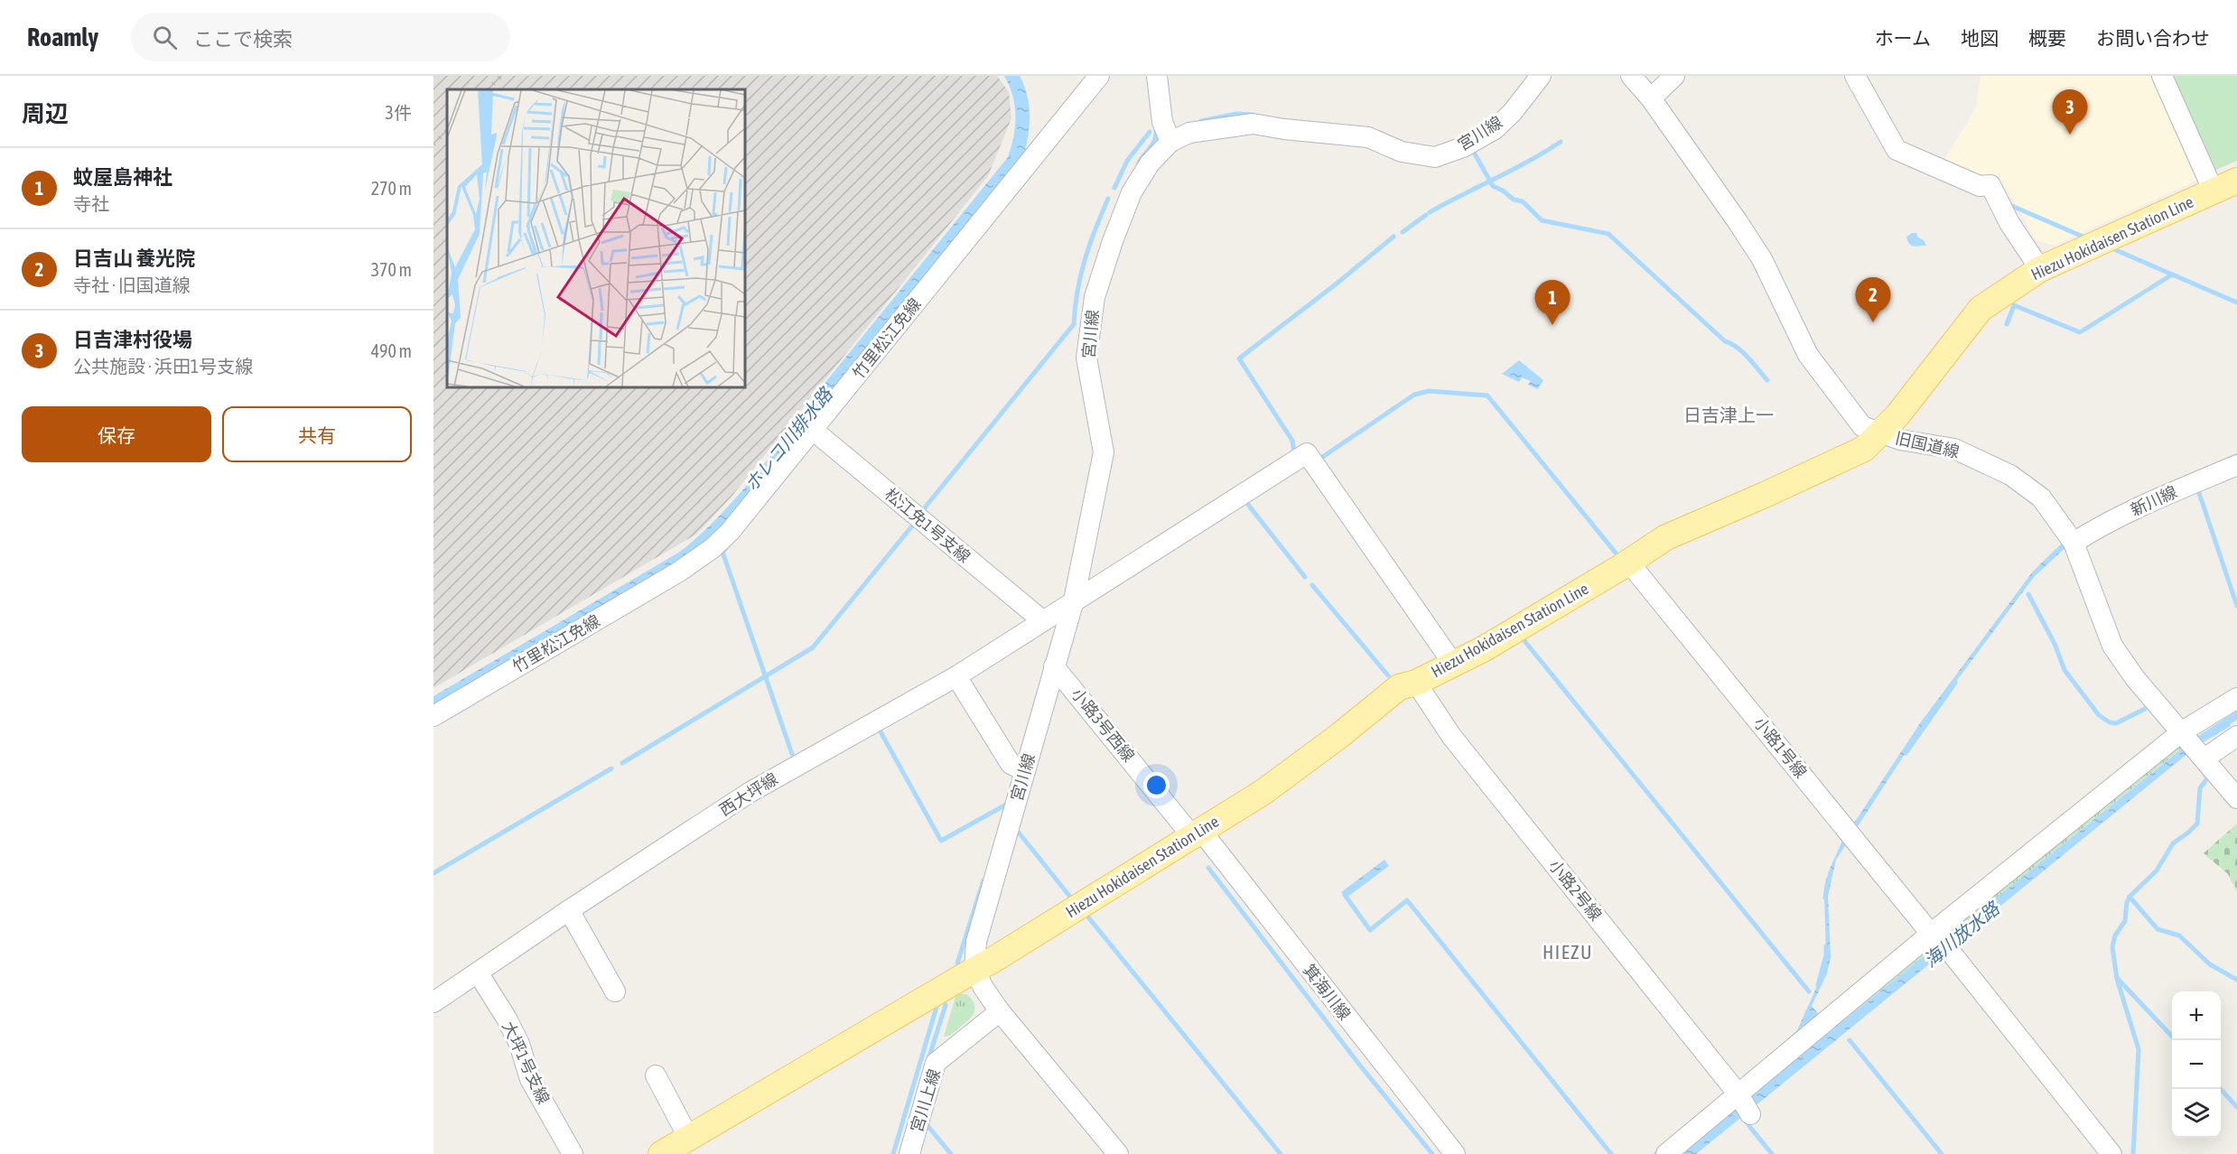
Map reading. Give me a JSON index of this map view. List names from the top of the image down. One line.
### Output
{"streets":{"main road":["Hiezu Hokidaisen Station Line"],"street":["宮川線","竹里松江免線","旧国道線","新川線","松江免1号支線","小路3号西線","小路1号線","西大坪線","小路2号線","箕海川線","大坪1号支線","宮川上線"]},"crossings":[["宮川線","Hiezu Hokidaisen Station Line"],["宮川線","小路3号西線"],["宮川線","西大坪線"],["Hiezu Hokidaisen Station Line","旧国道線"],["Hiezu Hokidaisen Station Line","小路3号西線"],["Hiezu Hokidaisen Station Line","小路1号線"],["Hiezu Hokidaisen Station Line","西大坪線"],["Hiezu Hokidaisen Station Line","小路2号線"],["Hiezu Hokidaisen Station Line","箕海川線"],["竹里松江免線","松江免1号支線"],["旧国道線","新川線"],["松江免1号支線","西大坪線"],["小路3号西線","箕海川線"],["西大坪線","大坪1号支線"]],"districts":["日吉津上一","HIEZU"],"water":["ホレコ川排水路","海川放水路"],"page":{"header":"Roamly","search":"ここで検索","nav":["ホーム","地図","概要","お問い合わせ"],"heading":["周辺","3件"],"pins":["3","2","1"],"list":[{"mark":"1","name":"蚊屋島神社","note":"寺社","value":"270 m"},{"mark":"2","name":"日吉山 養光院","note":"寺社 · 旧国道線","value":"370 m"},{"mark":"3","name":"日吉津村役場","note":"公共施設 · 浜田1号支線","value":"490 m"}],"buttons":["保存","共有"],"map_buttons":["+","−"]}}
